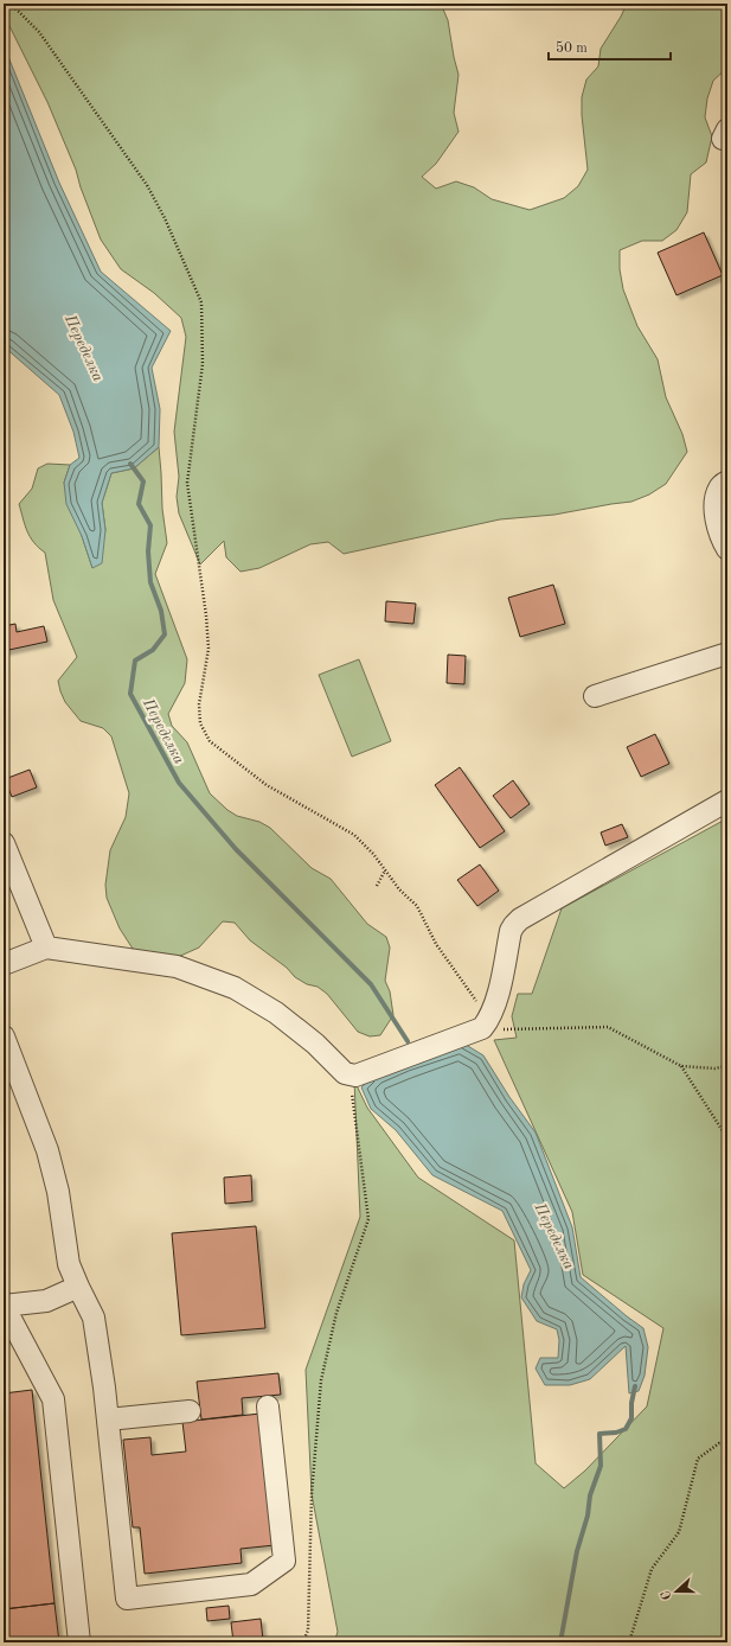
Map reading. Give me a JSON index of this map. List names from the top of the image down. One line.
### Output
{"water":["Переделка"],"scale_bar":"50 m","north":"left"}
